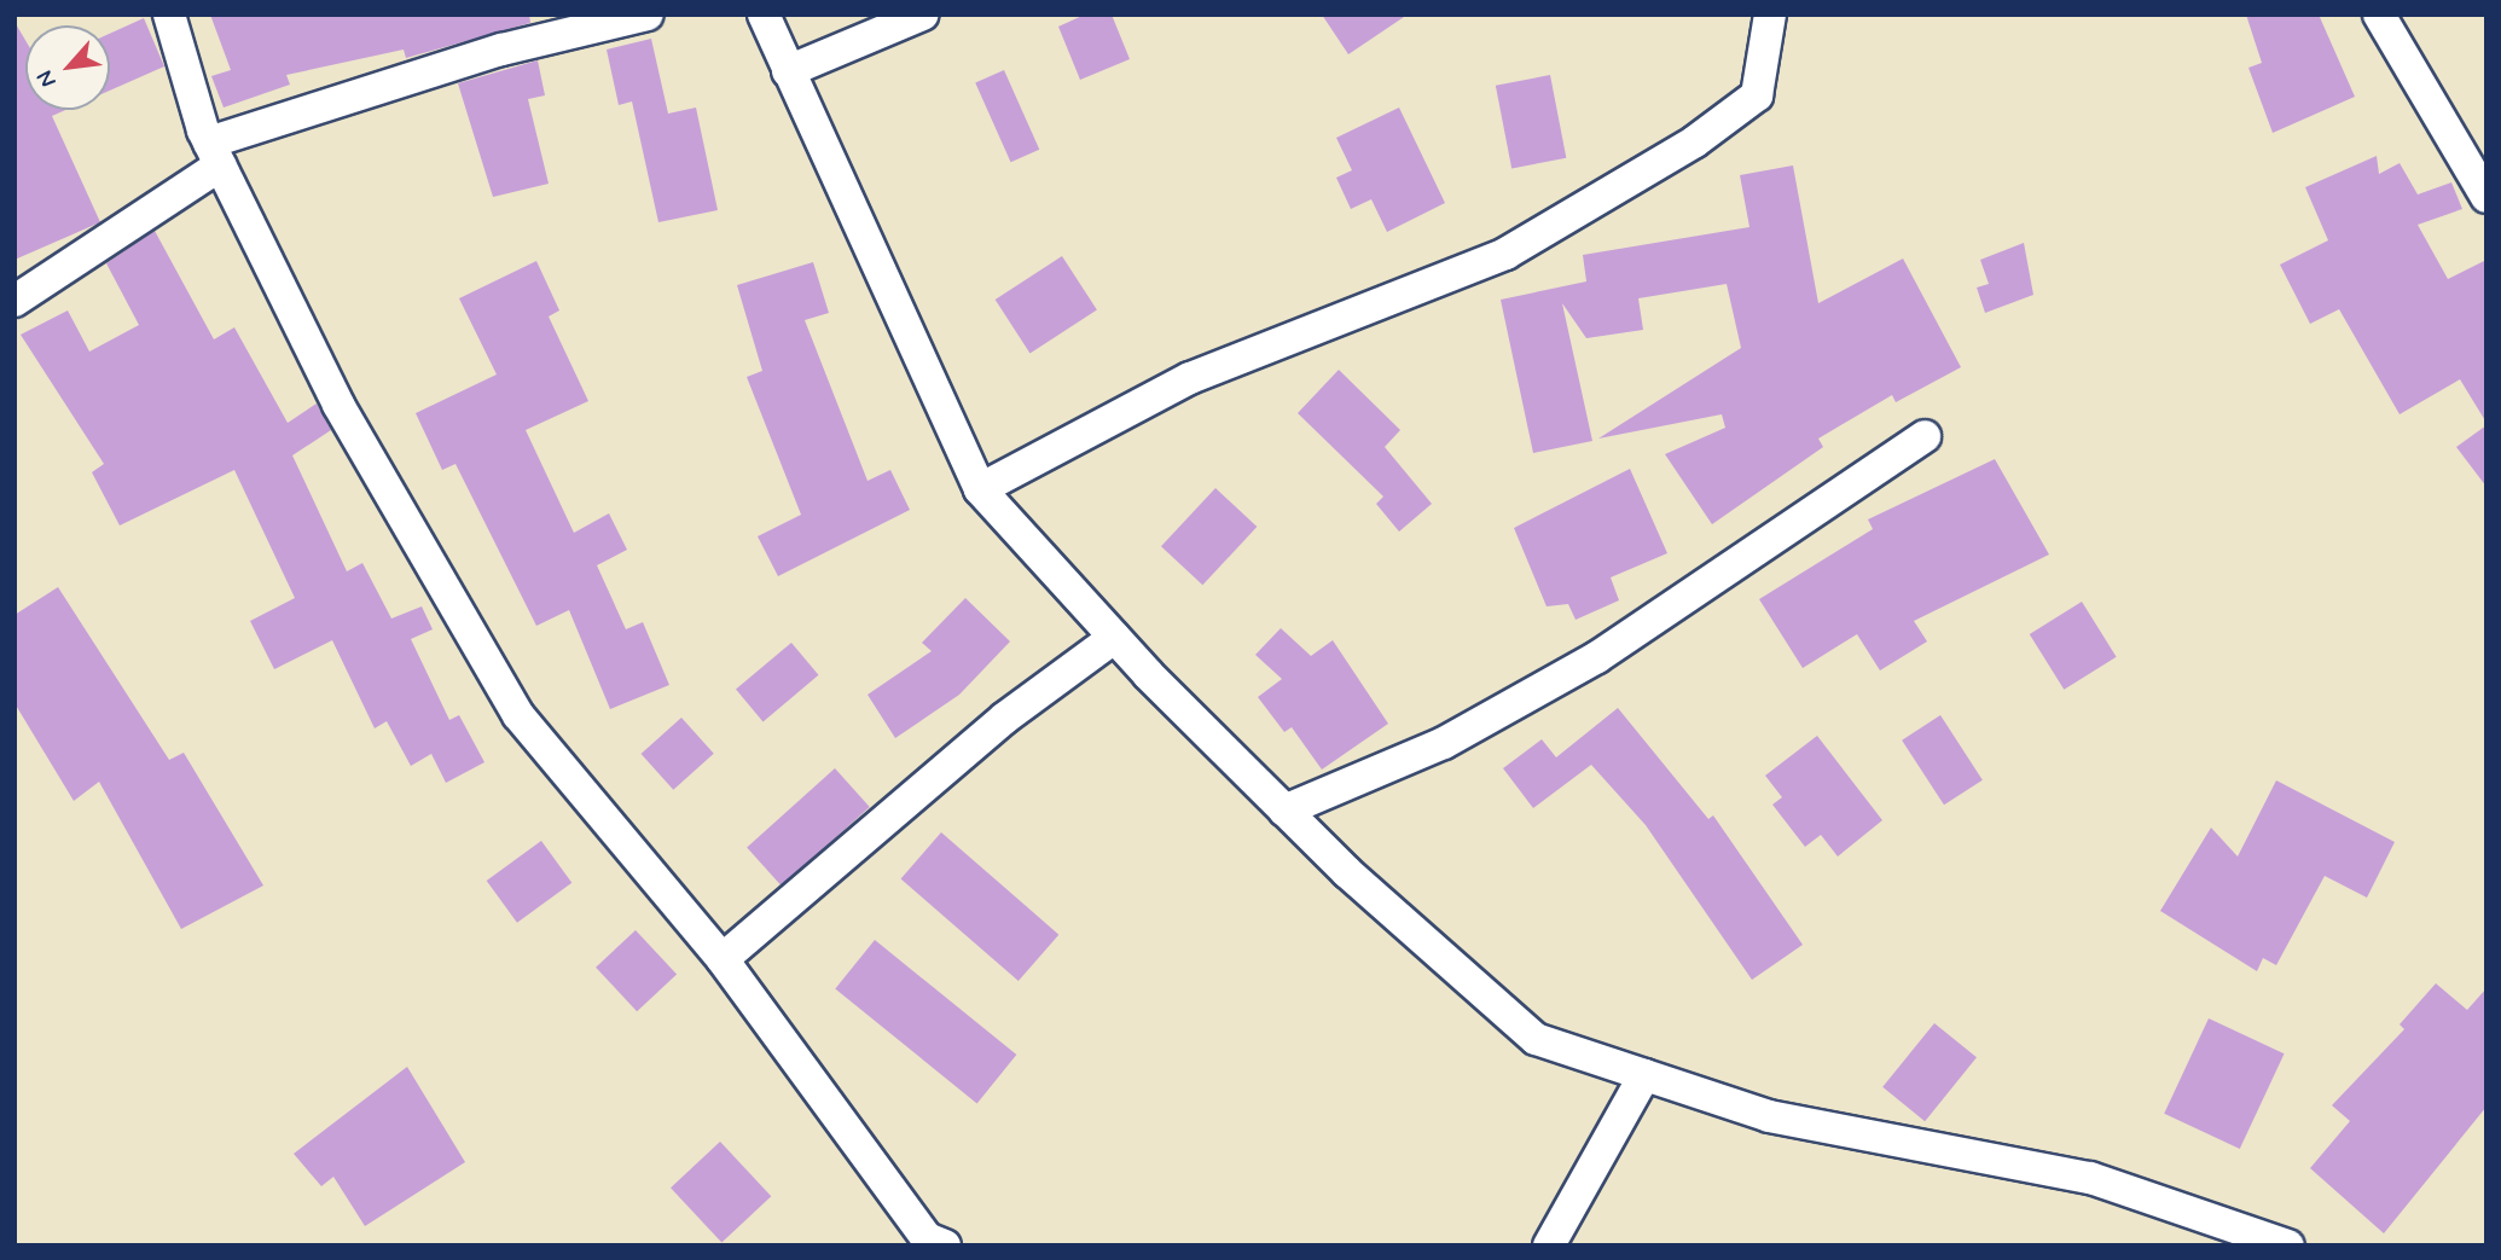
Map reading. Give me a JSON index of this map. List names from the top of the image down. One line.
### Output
{"north":"bottom left"}
